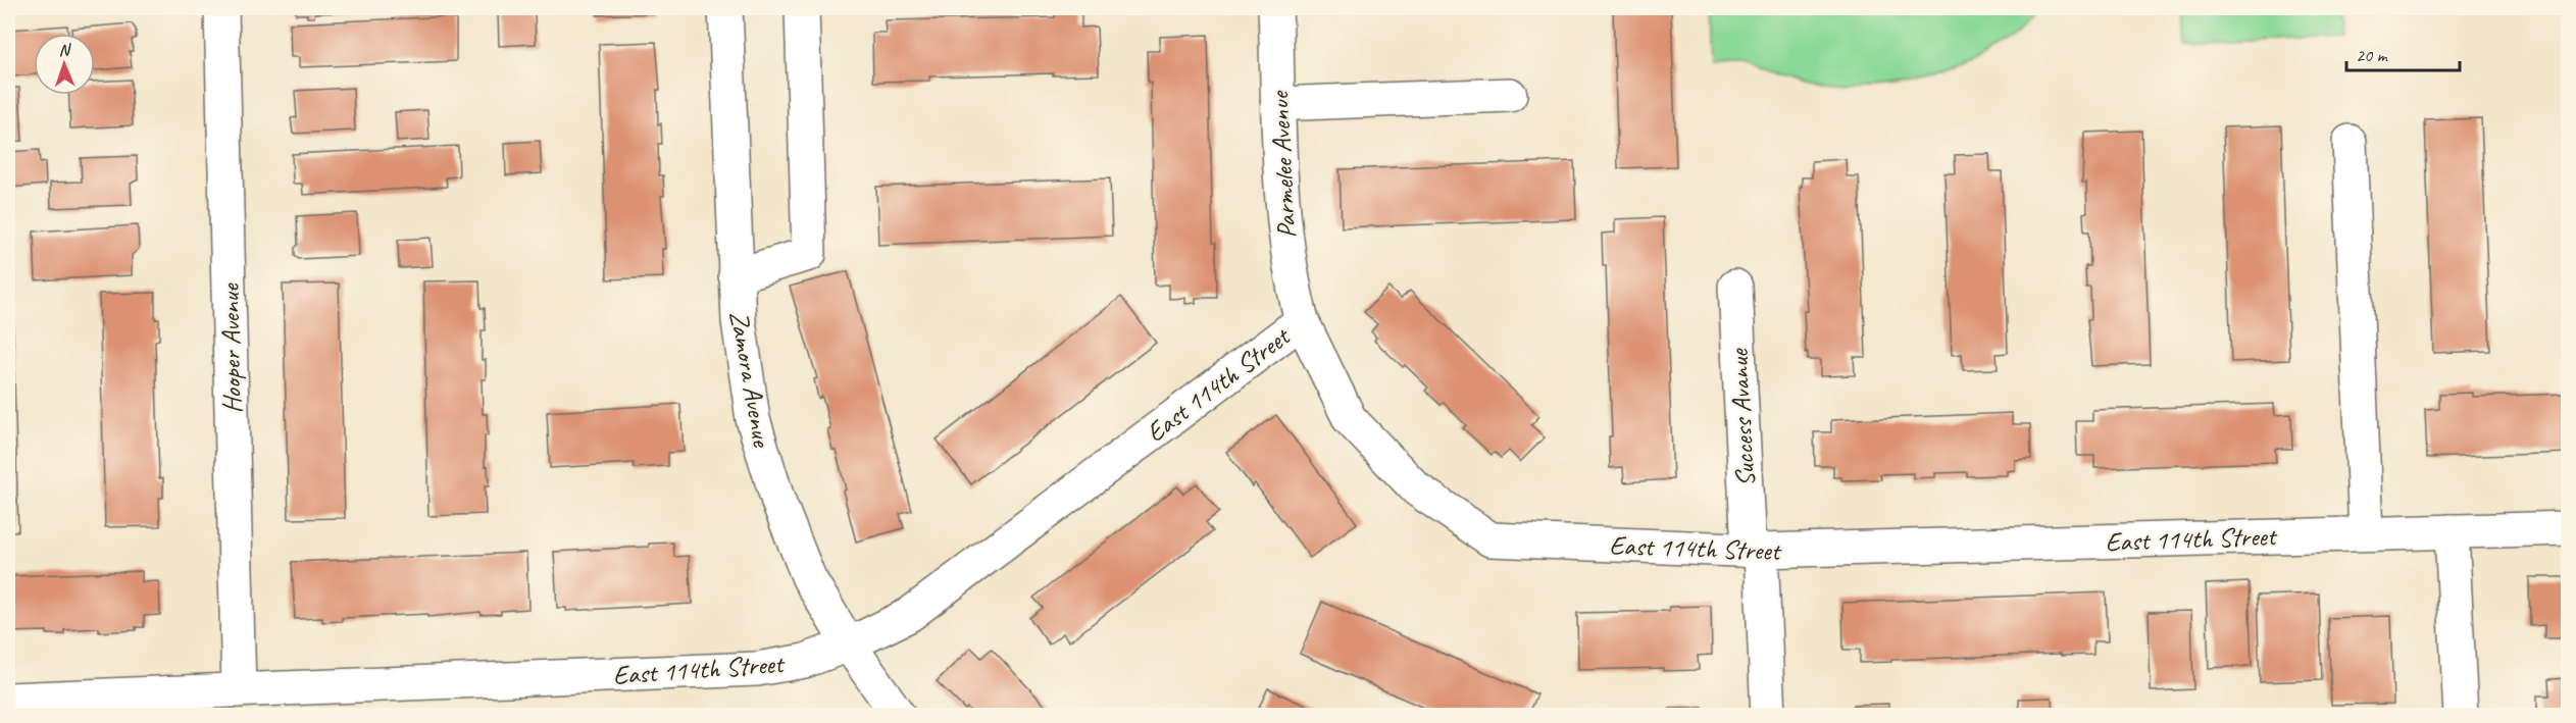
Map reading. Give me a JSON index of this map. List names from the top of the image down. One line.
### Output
{"streets":{"street":["Parmelee Avenue","Hooper Avenue","Zamora Avenue","East 114th Street","Success Avanue"]},"crossings":[["Parmelee Avenue","East 114th Street"],["Hooper Avenue","East 114th Street"],["Zamora Avenue","East 114th Street"],["East 114th Street","Success Avanue"]],"scale_bar":"20 m","north":"top"}
